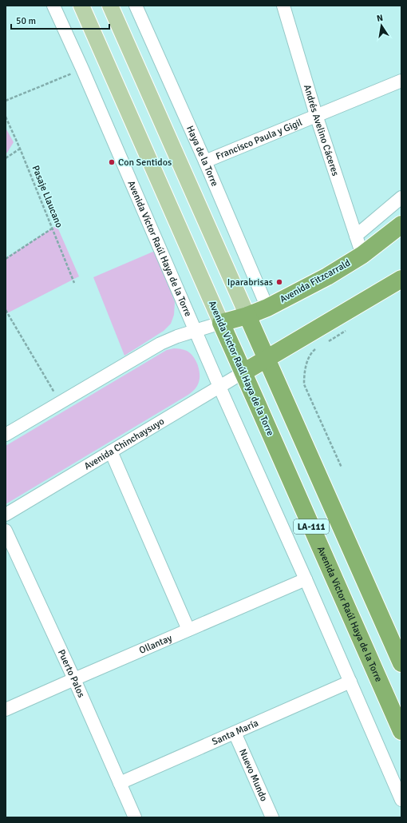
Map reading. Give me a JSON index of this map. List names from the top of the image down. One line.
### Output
{"streets":{"highway":["Avenida Fitzcarrald","Avenida Victor Raúl Haya de la Torre","LA-111"],"street":["Andrés Avelino Cáceres","Francisco Paula y Gigil","Haya de la Torre","Avenida Víctor Raúl Haya de la Torre","Avenida Chinchaysuyo","Ollantay","Puerto Palos","Santa María","Nuevo Mundo"],"path":["Pasaje Llaucano"]},"crossings":[["Andrés Avelino Cáceres","Francisco Paula y Gigil"],["Andrés Avelino Cáceres","Avenida Fitzcarrald"],["Francisco Paula y Gigil","Haya de la Torre"],["Haya de la Torre","Avenida Fitzcarrald"],["Avenida Víctor Raúl Haya de la Torre","Avenida Chinchaysuyo"],["Avenida Víctor Raúl Haya de la Torre","Ollantay"],["Avenida Víctor Raúl Haya de la Torre","Santa María"],["Avenida Fitzcarrald","Avenida Victor Raúl Haya de la Torre"],["Avenida Fitzcarrald","LA-111"],["Avenida Victor Raúl Haya de la Torre","Avenida Chinchaysuyo"],["Ollantay","Puerto Palos"],["Puerto Palos","Santa María"],["Santa María","Nuevo Mundo"]],"places":["Con Sentidos","Iparabrisas"],"scale_bar":"50 m","north":"top"}
